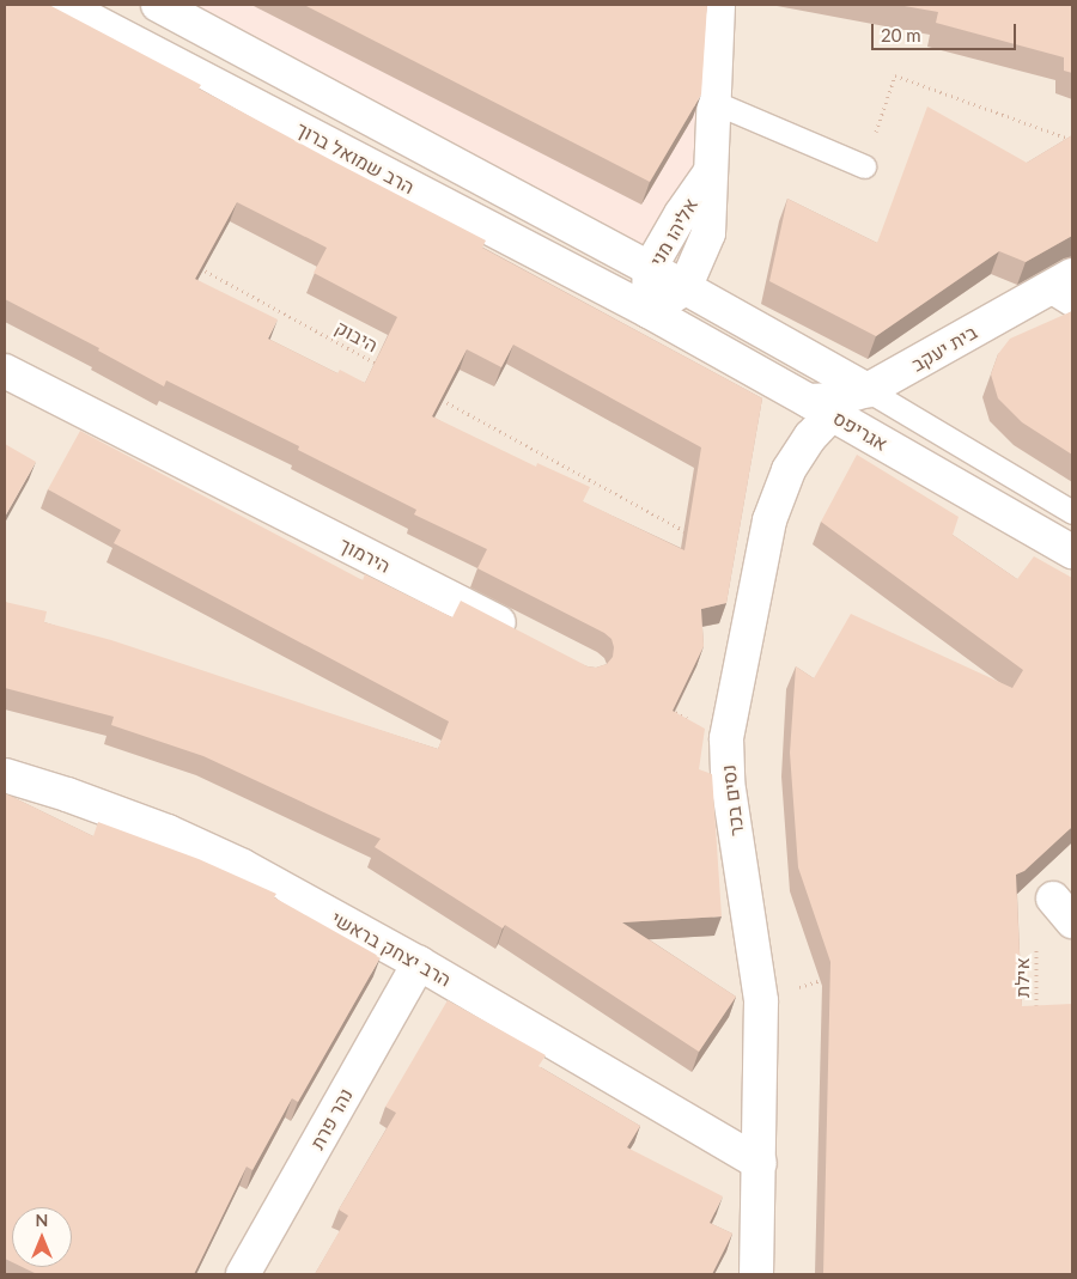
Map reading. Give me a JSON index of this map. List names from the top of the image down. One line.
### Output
{"streets":{"street":["הרב שמואל ברוך","אליהו מני","בית יעקב","אגריפס","הירמוך","נסים בכר","הרב יצחק בראשי","נהר פרת"],"path":["היבוק","אילת"]},"crossings":[["הרב שמואל ברוך","אליהו מני"],["הרב שמואל ברוך","אגריפס"],["אליהו מני","אגריפס"],["בית יעקב","אגריפס"],["בית יעקב","נסים בכר"],["אגריפס","נסים בכר"],["נסים בכר","הרב יצחק בראשי"],["הרב יצחק בראשי","נהר פרת"]],"scale_bar":"20 m","north":"top"}
